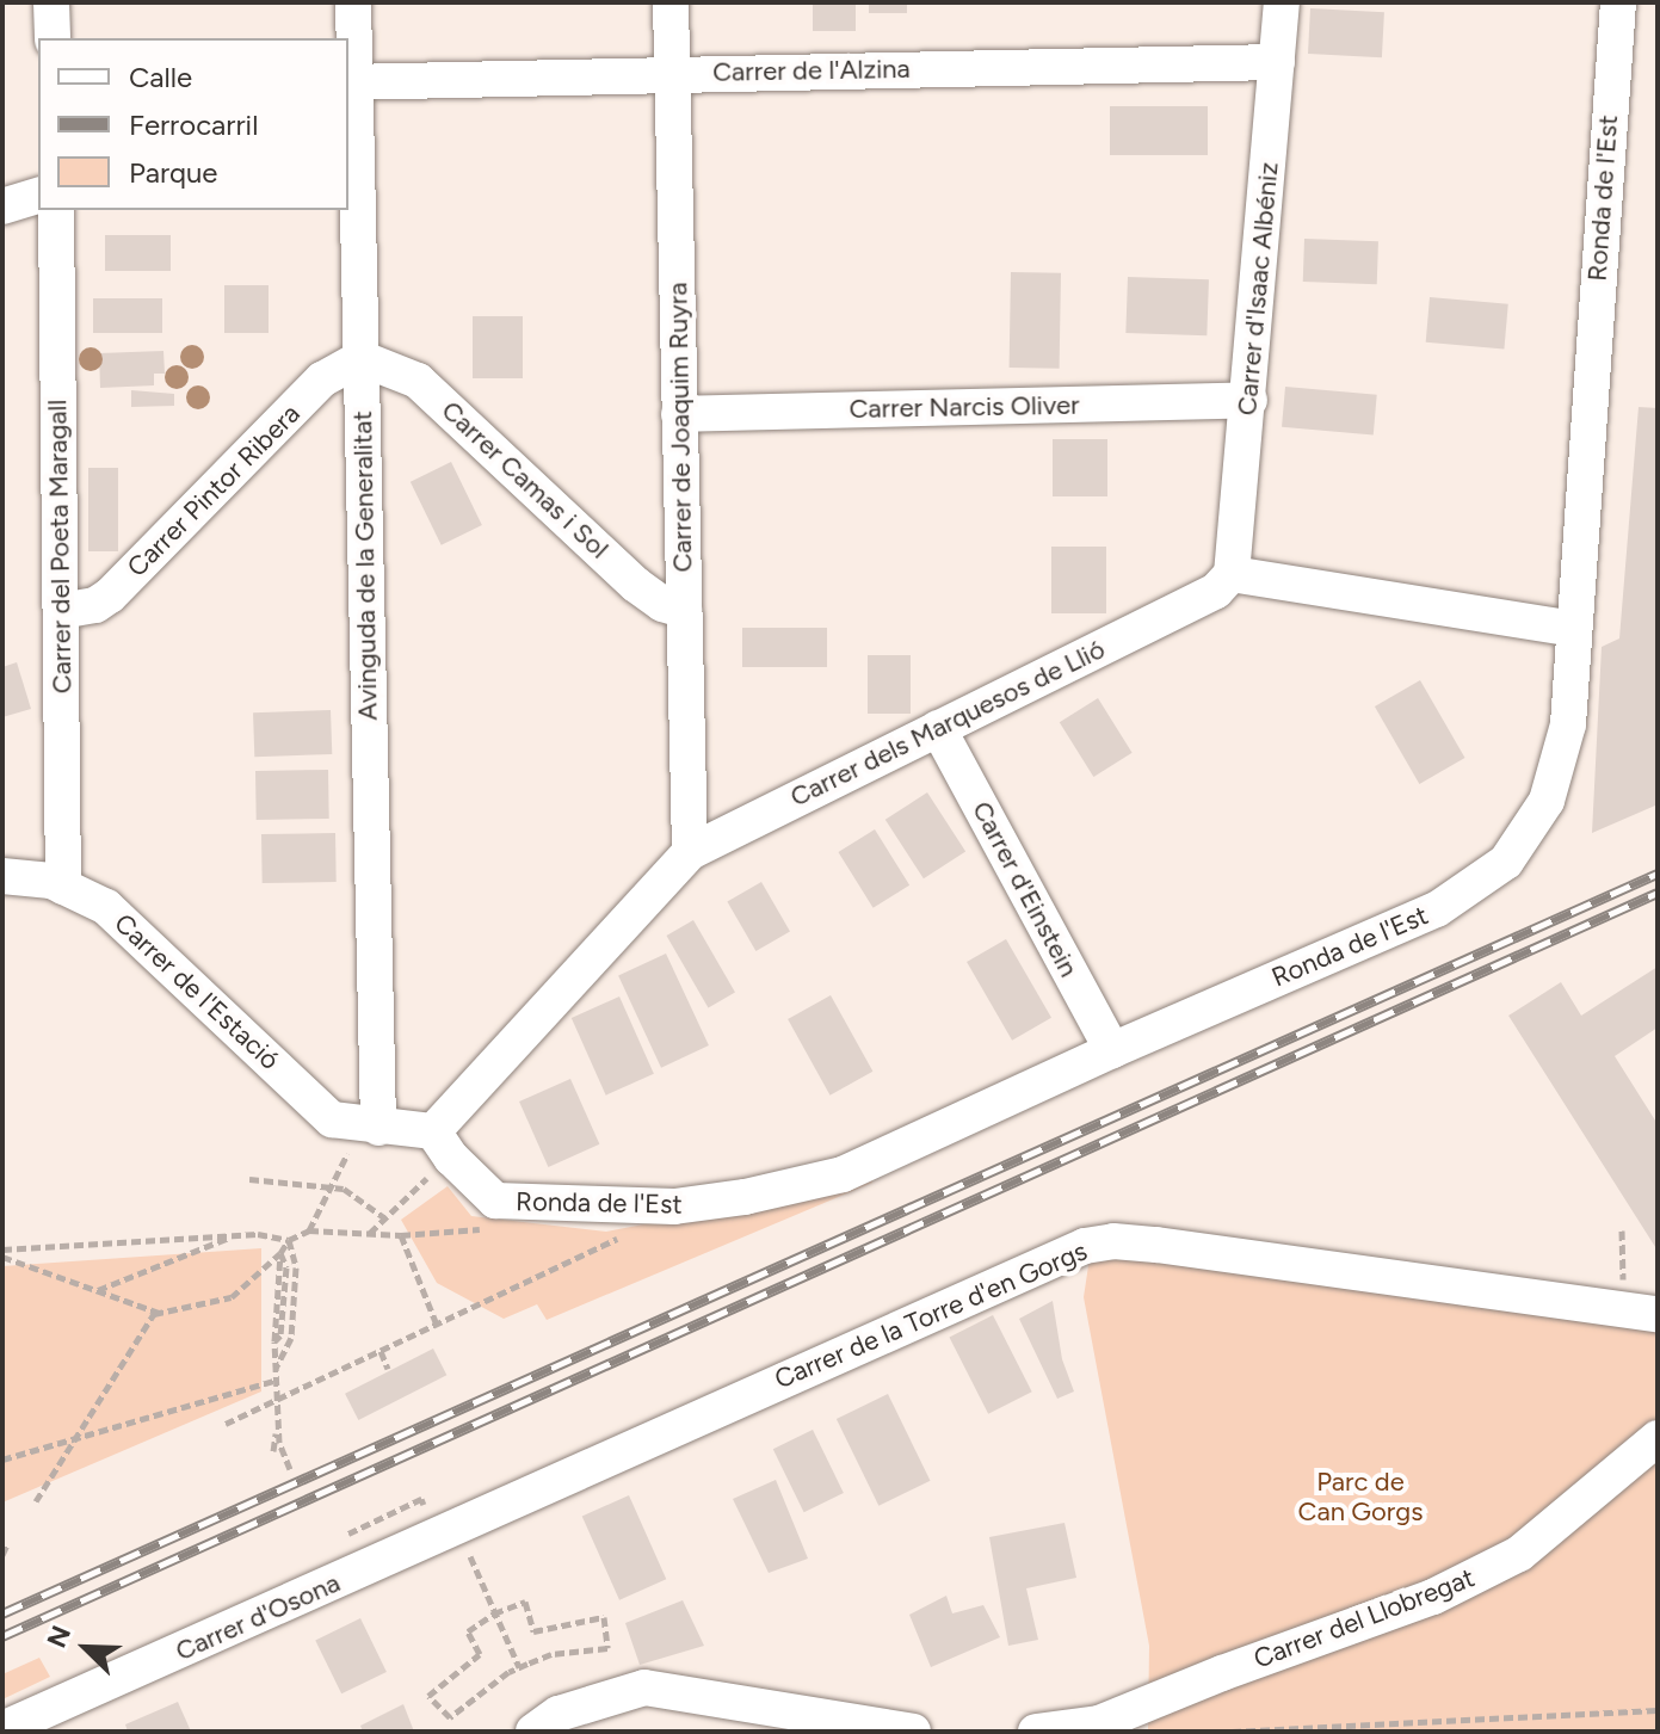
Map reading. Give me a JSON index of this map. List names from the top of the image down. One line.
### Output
{"streets":{"street":["Carrer de l'Alzina","Ronda de l'Est","Carrer d'Isaac Albéniz","Carrer Narcis Oliver","Carrer de Joaquim Ruyra","Carrer Camas i Sol","Carrer Pintor Ribera","Carrer del Poeta Maragall","Avinguda de la Generalitat","Carrer dels Marquesos de Llió","Carrer d'Einstein","Carrer de l'Estació","Carrer de la Torre d'en Gorgs","Carrer d'Osona","Carrer del Llobregat"]},"crossings":[["Carrer de l'Alzina","Carrer d'Isaac Albéniz"],["Carrer de l'Alzina","Carrer de Joaquim Ruyra"],["Carrer de l'Alzina","Avinguda de la Generalitat"],["Ronda de l'Est","Carrer dels Marquesos de Llió"],["Ronda de l'Est","Carrer d'Einstein"],["Carrer d'Isaac Albéniz","Carrer Narcis Oliver"],["Carrer d'Isaac Albéniz","Carrer dels Marquesos de Llió"],["Carrer Narcis Oliver","Carrer de Joaquim Ruyra"],["Carrer de Joaquim Ruyra","Carrer Camas i Sol"],["Carrer de Joaquim Ruyra","Carrer dels Marquesos de Llió"],["Carrer Camas i Sol","Carrer Pintor Ribera"],["Carrer Camas i Sol","Avinguda de la Generalitat"],["Carrer Pintor Ribera","Carrer del Poeta Maragall"],["Carrer Pintor Ribera","Avinguda de la Generalitat"],["Carrer del Poeta Maragall","Carrer de l'Estació"],["Avinguda de la Generalitat","Carrer de l'Estació"],["Carrer dels Marquesos de Llió","Carrer d'Einstein"],["Carrer de la Torre d'en Gorgs","Carrer d'Osona"]],"parks":["Parc de Can Gorgs"],"legend":["Calle","Ferrocarril","Parque"],"north":"top left"}
